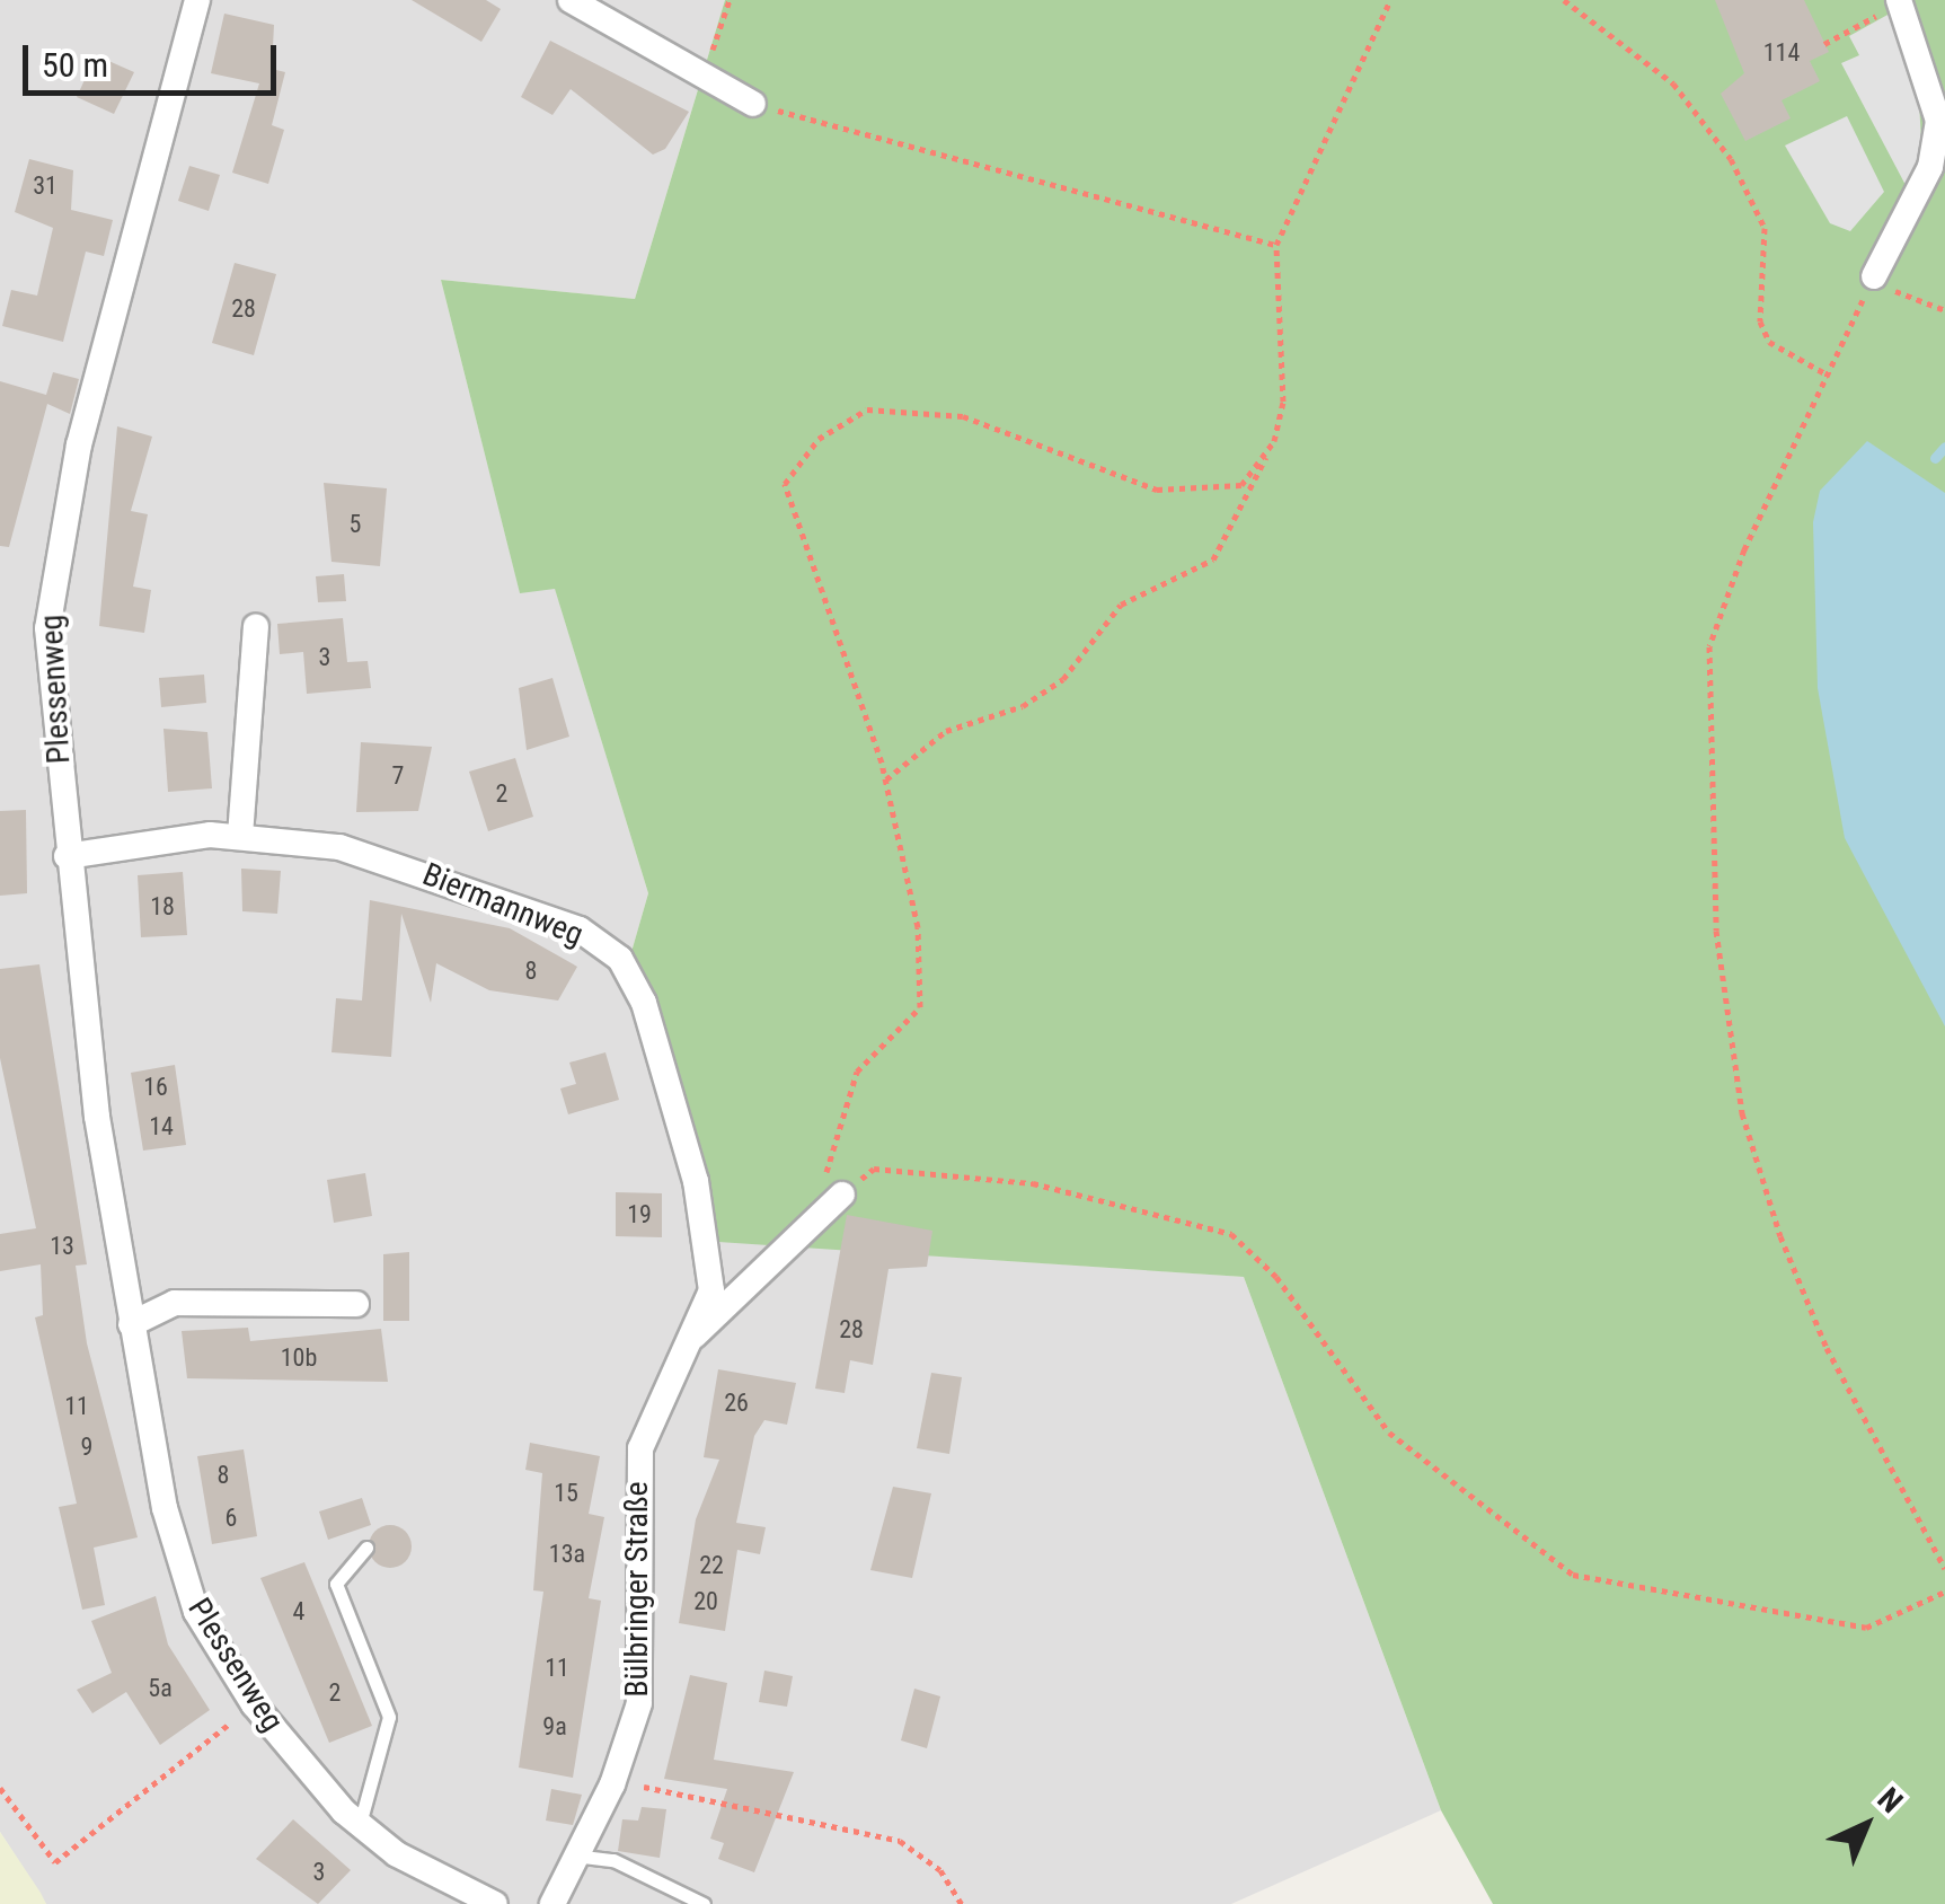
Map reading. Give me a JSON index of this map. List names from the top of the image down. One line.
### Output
{"streets":{"street":["Plessenweg","Biermannweg","Bülbringer Straße"]},"crossings":[["Plessenweg","Biermannweg"],["Biermannweg","Bülbringer Straße"]],"house_numbers":["114","31","28","5","3","7","2","18","8","16","14","19","13","28","10b","26","11","9","8","15","6","13a","22","20","4","11","5a","2","9a","3"],"scale_bar":"50 m","north":"top right"}
